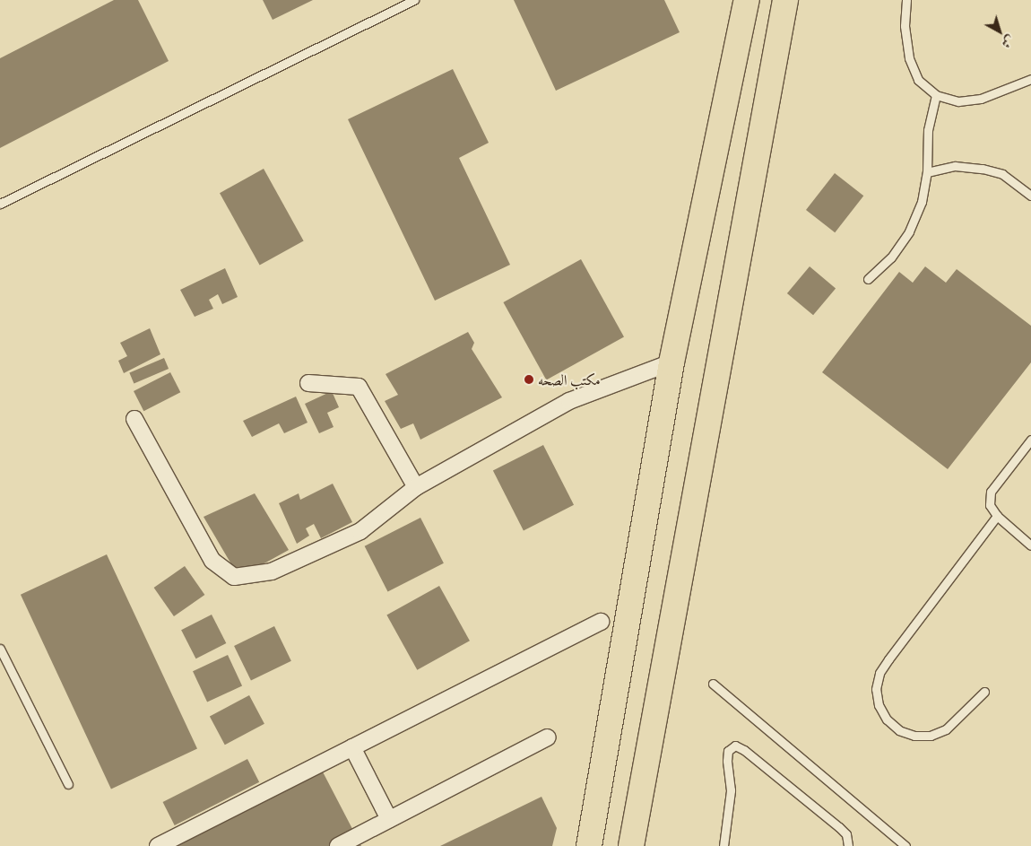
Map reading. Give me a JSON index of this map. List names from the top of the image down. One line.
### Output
{"places":["مكتب الصحه"],"north":"bottom right"}
